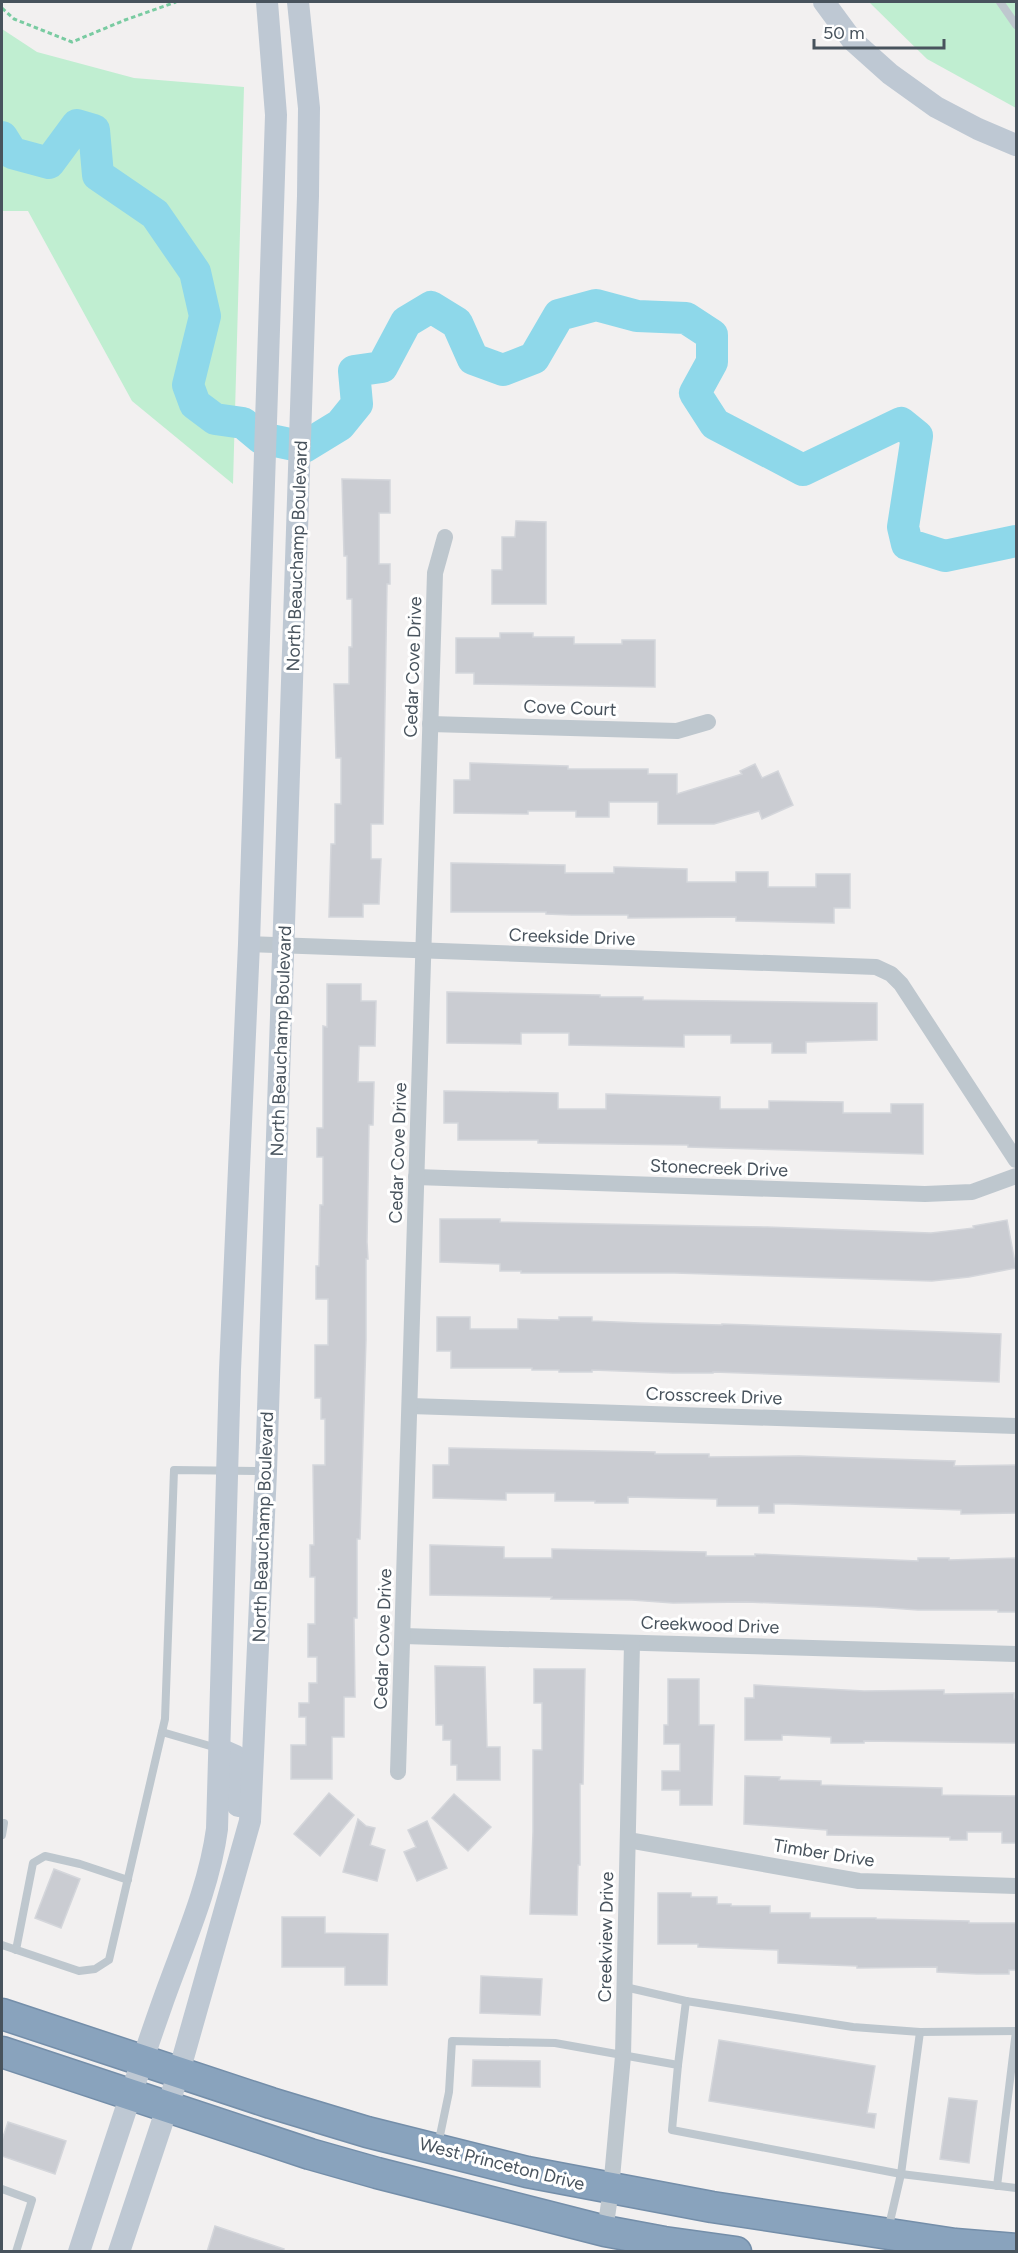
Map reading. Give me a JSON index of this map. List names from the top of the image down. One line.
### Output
{"streets":{"highway":["West Princeton Drive"],"street":["North Beauchamp Boulevard","Cedar Cove Drive","Cove Court","Creekside Drive","Stonecreek Drive","Crosscreek Drive","Creekwood Drive","Timber Drive","Creekview Drive"]},"crossings":[["North Beauchamp Boulevard","Creekside Drive"],["North Beauchamp Boulevard","West Princeton Drive"],["Cedar Cove Drive","Cove Court"],["Cedar Cove Drive","Creekside Drive"],["Cedar Cove Drive","Stonecreek Drive"],["Cedar Cove Drive","Crosscreek Drive"],["Cedar Cove Drive","Creekwood Drive"],["Creekwood Drive","Creekview Drive"],["Timber Drive","Creekview Drive"],["Creekview Drive","West Princeton Drive"]],"scale_bar":"50 m"}
